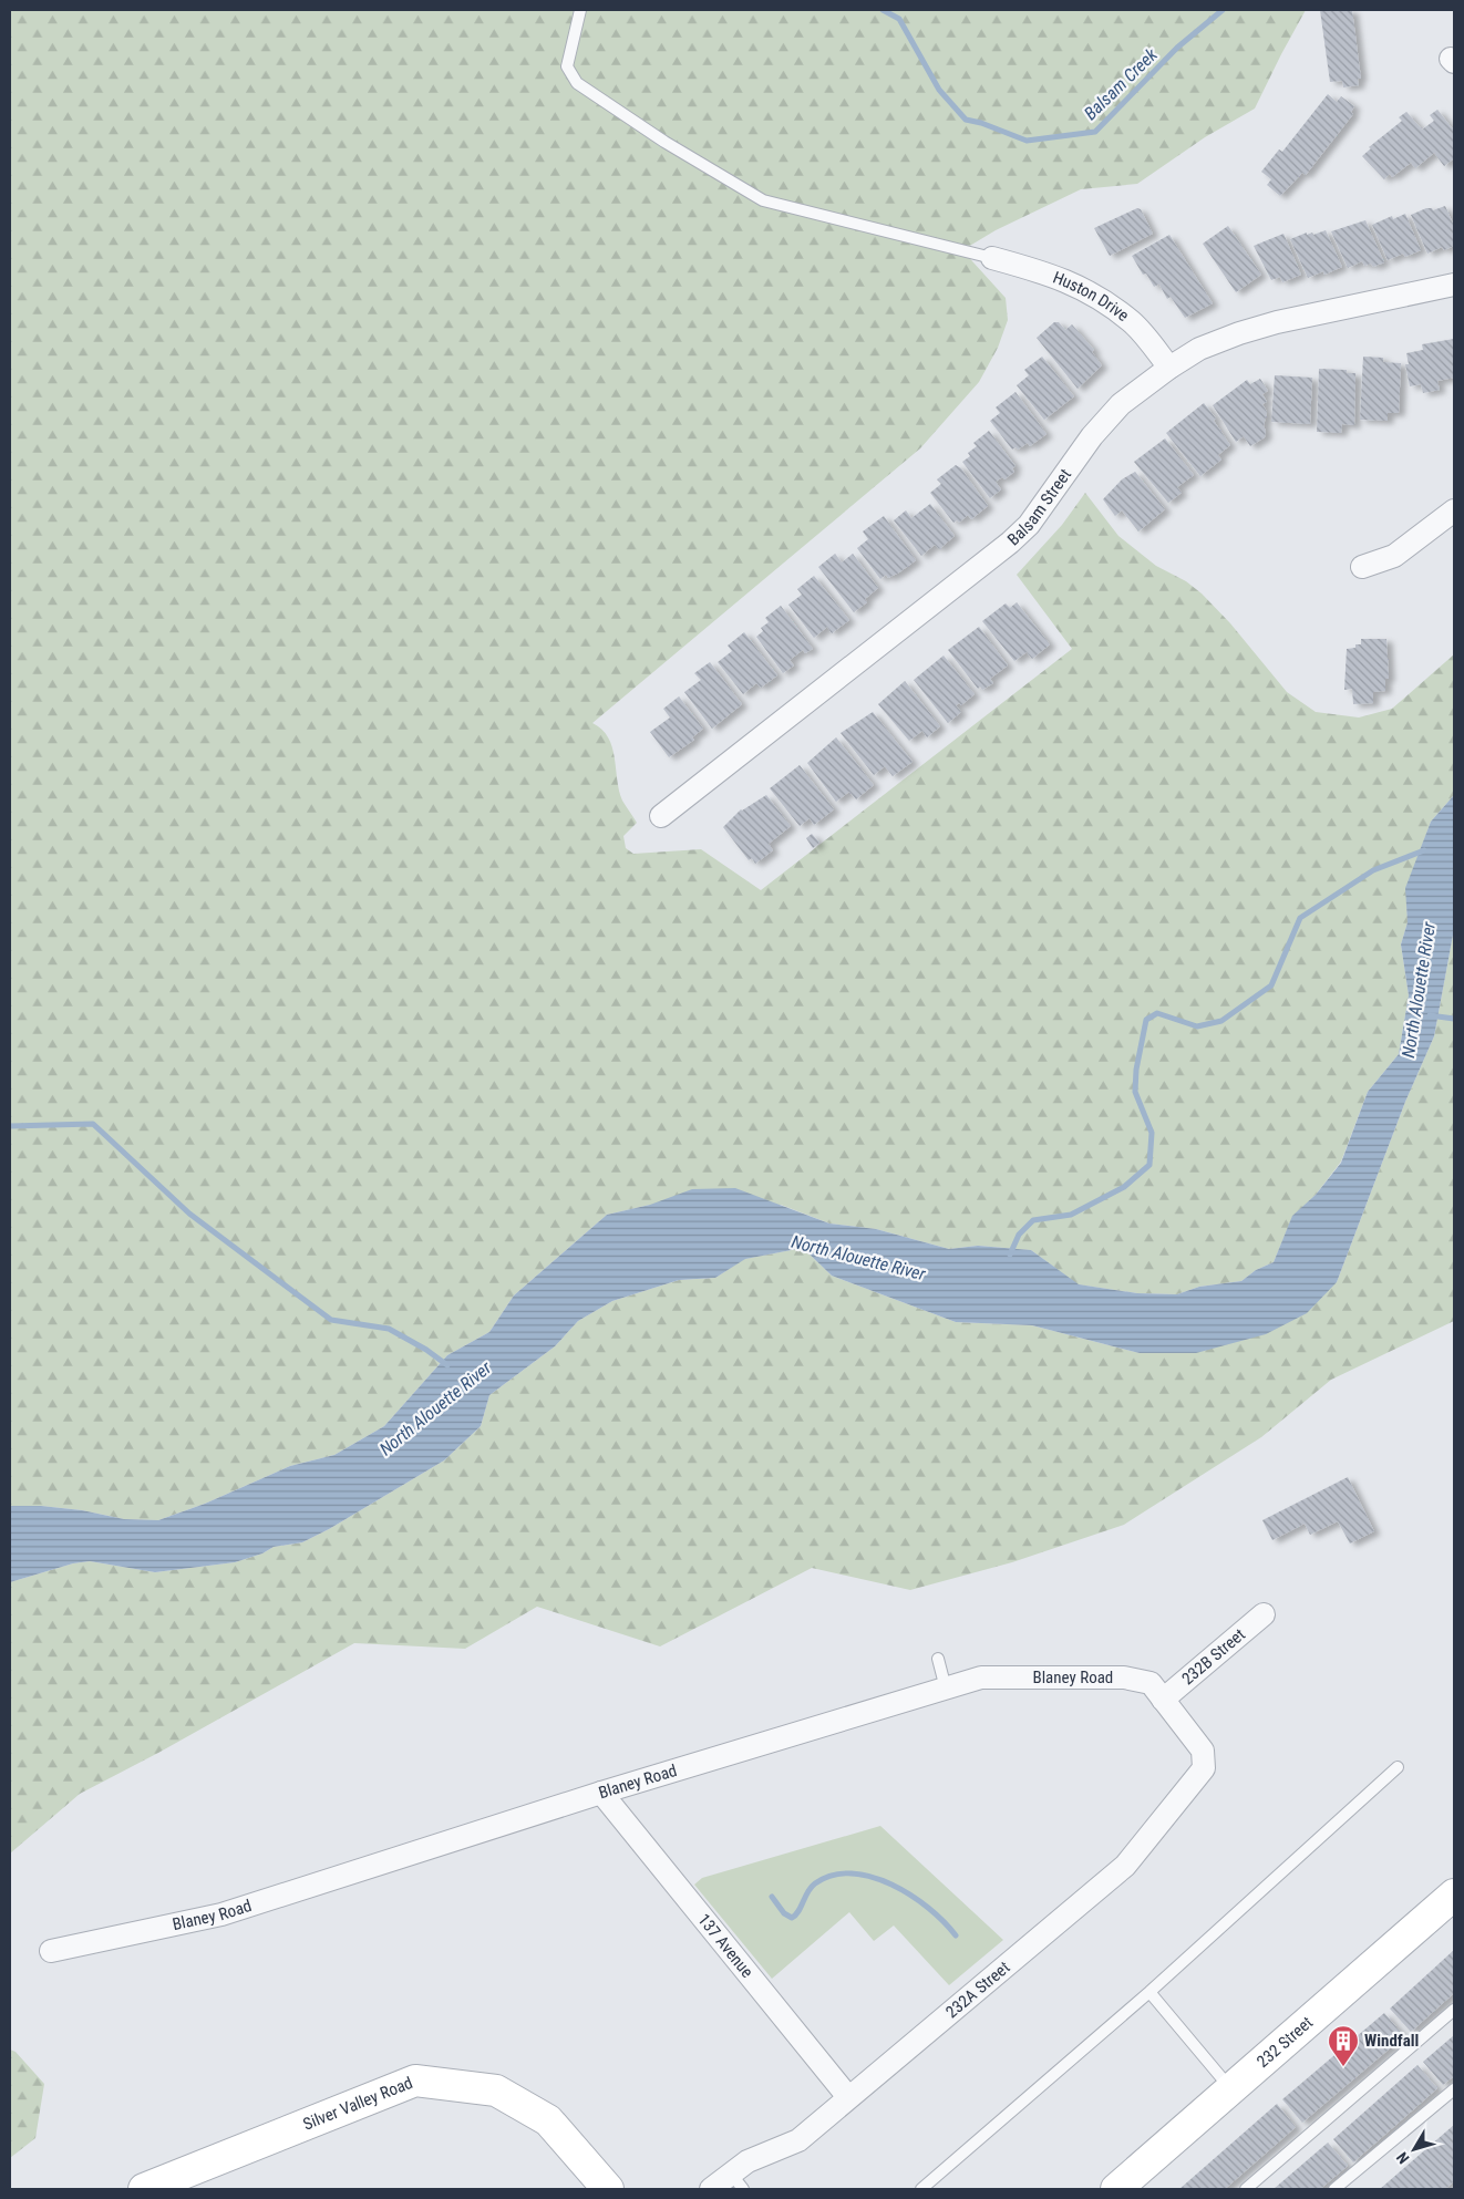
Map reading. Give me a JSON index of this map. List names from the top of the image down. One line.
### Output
{"streets":{"street":["Huston Drive","Balsam Street","232B Street","Blaney Road","137 Avenue","232A Street","232 Street","Silver Valley Road"]},"crossings":[["Huston Drive","Balsam Street"],["232B Street","Blaney Road"],["Blaney Road","137 Avenue"],["Blaney Road","232A Street"],["137 Avenue","232A Street"]],"water":["Balsam Creek","North Alouette River"],"places":{"building":["Windfall"]},"north":"bottom left"}
